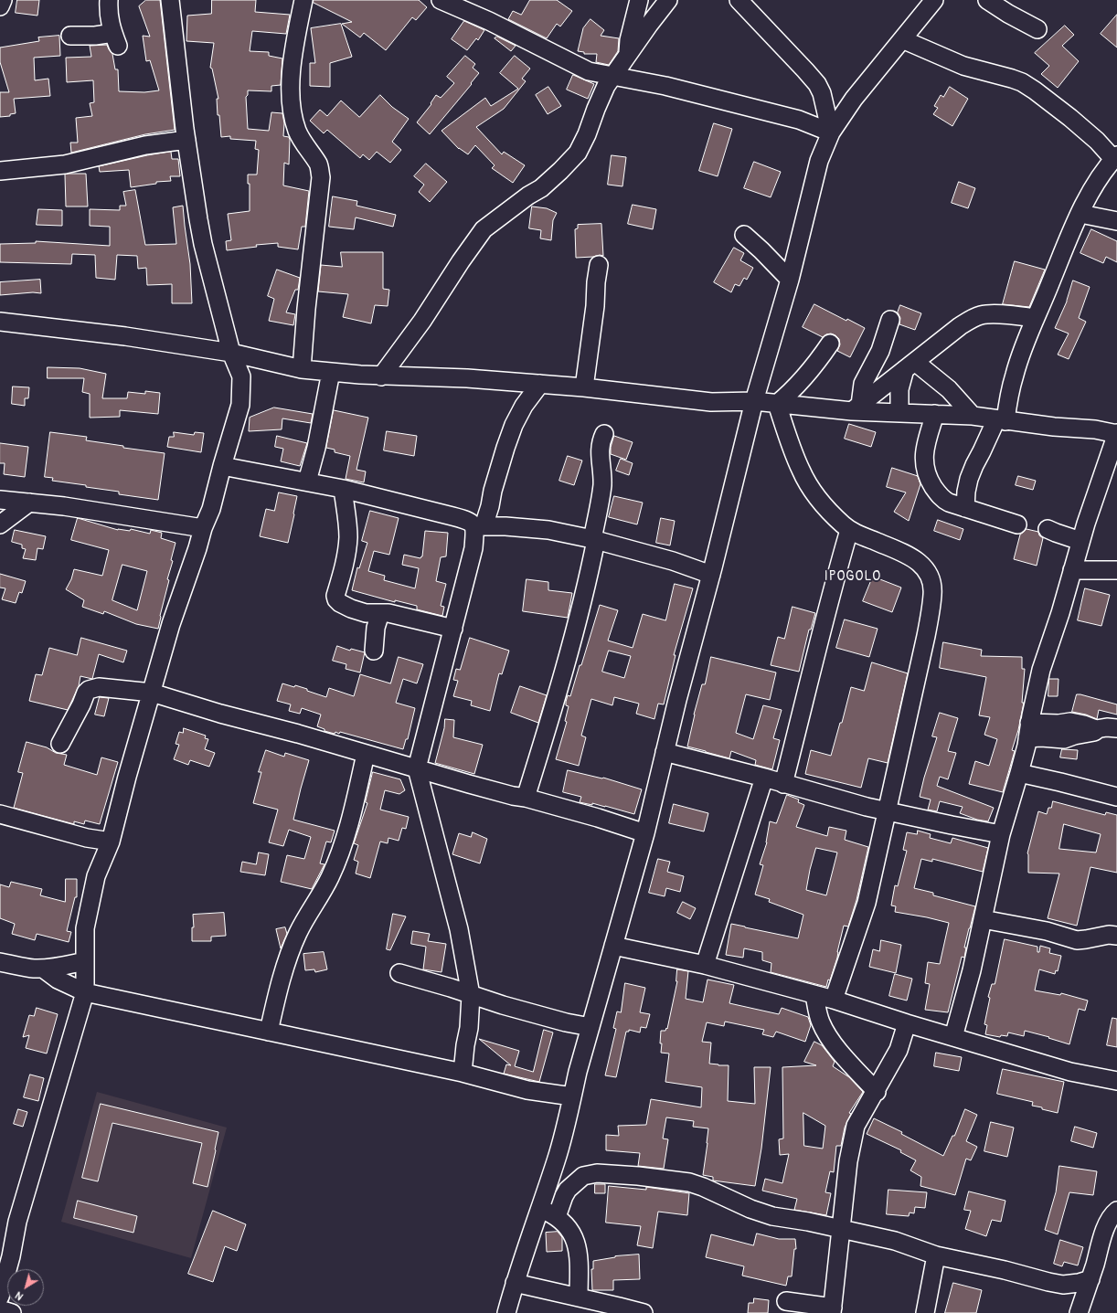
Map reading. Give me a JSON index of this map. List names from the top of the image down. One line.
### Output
{"districts":["IPOGOLO"],"north":"bottom left"}
